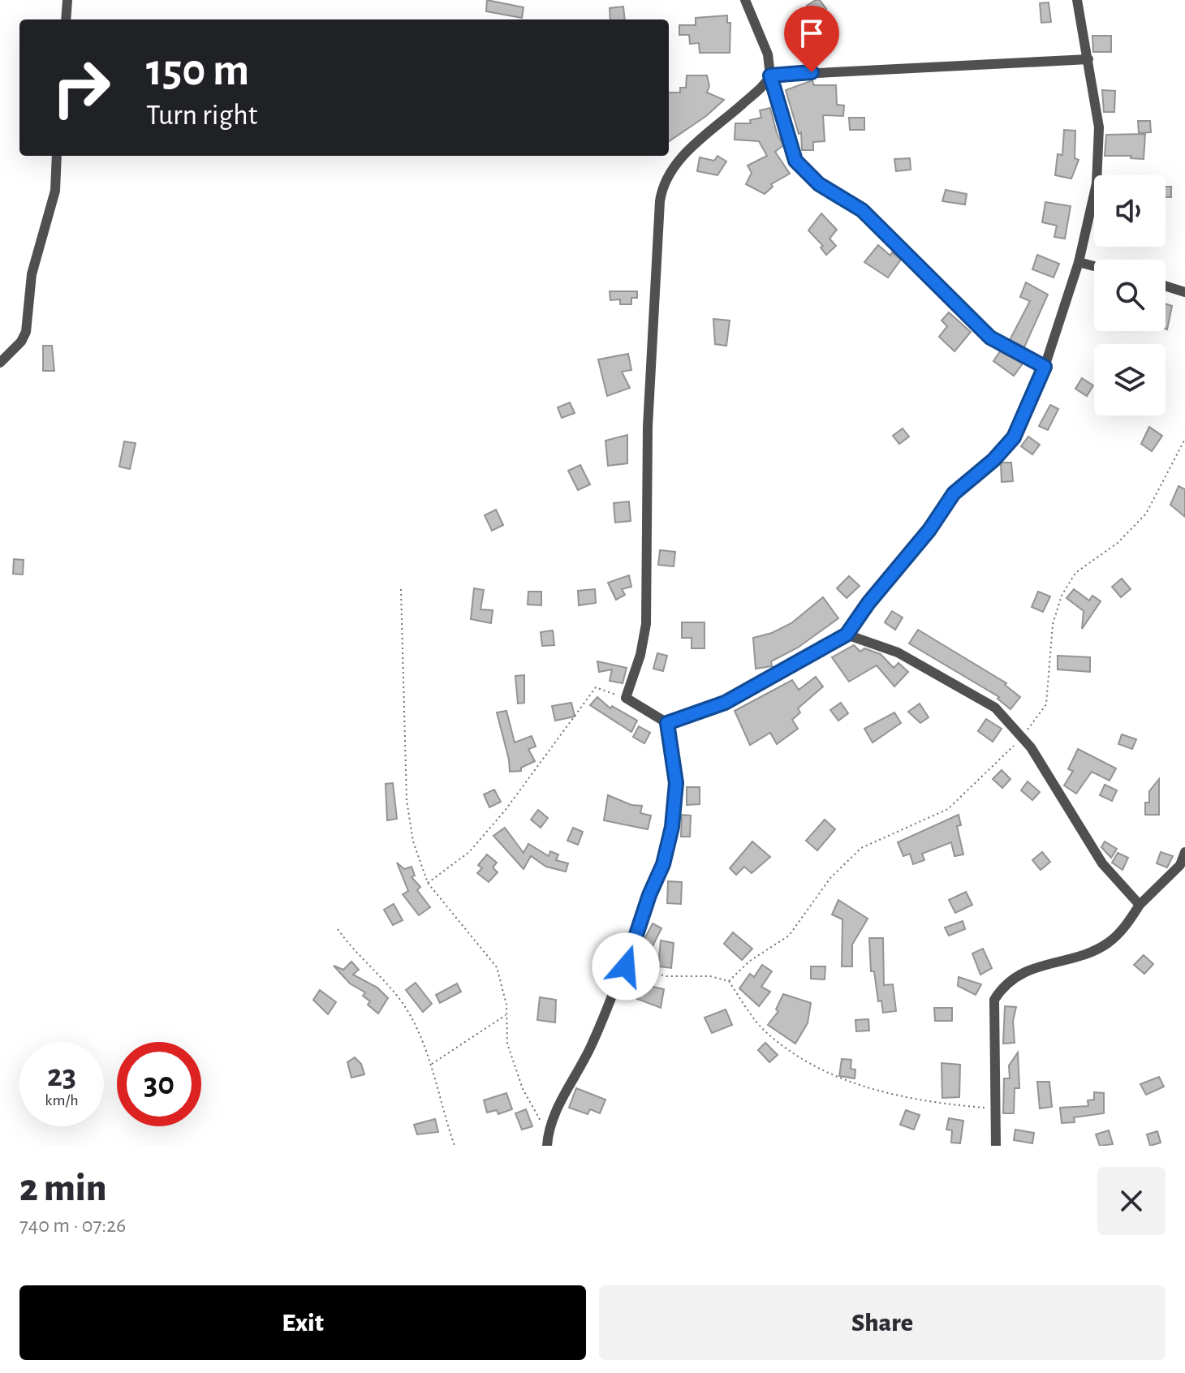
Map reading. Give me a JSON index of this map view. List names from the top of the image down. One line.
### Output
{"page":{"turn":["150 m","Turn right"],"speed":"23 km/h","limit":"30","heading":["2 min","740 m · 07:26"],"buttons":["Exit","Share"]}}
